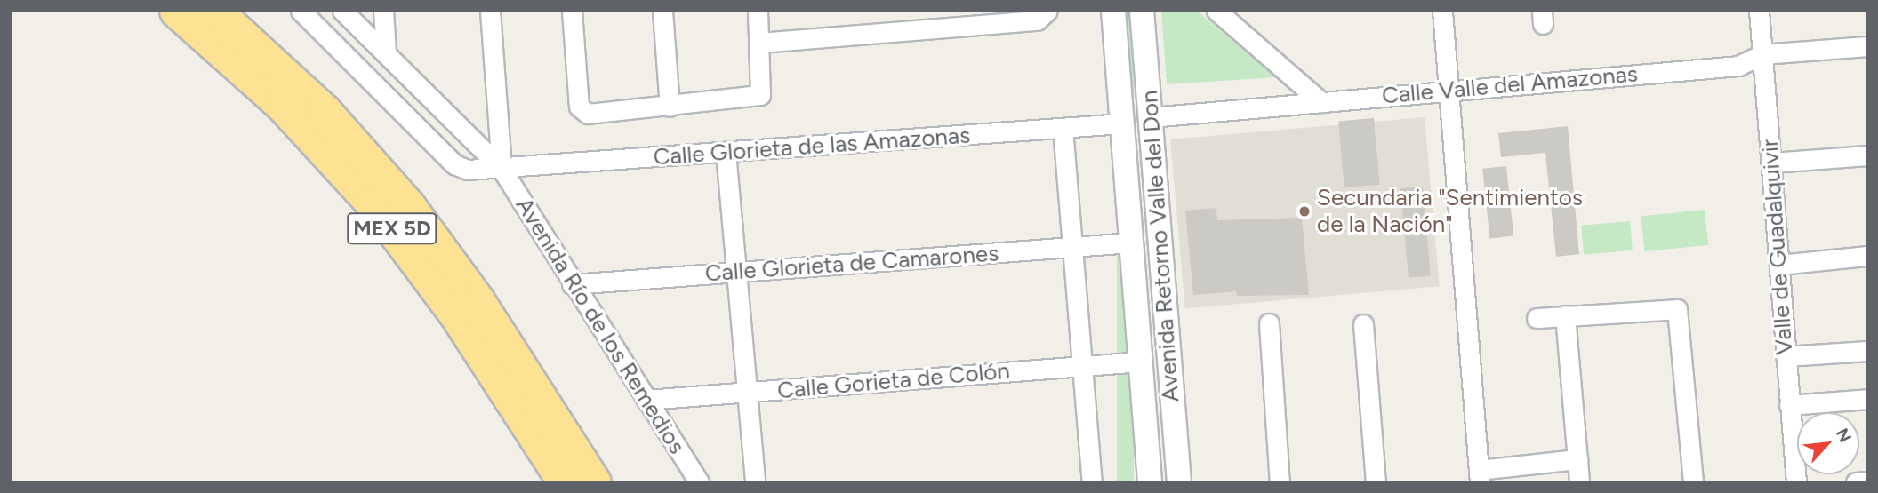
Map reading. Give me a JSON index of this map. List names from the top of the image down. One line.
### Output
{"streets":{"highway":["MEX 5D"],"street":["Calle Valle del Amazonas","Calle Glorieta de las Amazonas","Avenida Retorno Valle del Don","Valle de Guadalquivir","Calle Glorieta de Camarones","Avenida Río de los Remedios","Calle Gorieta de Colón"]},"crossings":[["Calle Valle del Amazonas","Avenida Retorno Valle del Don"],["Calle Valle del Amazonas","Valle de Guadalquivir"],["Calle Glorieta de las Amazonas","Avenida Retorno Valle del Don"],["Calle Glorieta de las Amazonas","Avenida Río de los Remedios"],["Avenida Retorno Valle del Don","Calle Glorieta de Camarones"],["Avenida Retorno Valle del Don","Calle Gorieta de Colón"],["Calle Glorieta de Camarones","Avenida Río de los Remedios"],["Avenida Río de los Remedios","Calle Gorieta de Colón"]],"places":["Secundaria \"Sentimientos de la Nación\""],"north":"top right"}
